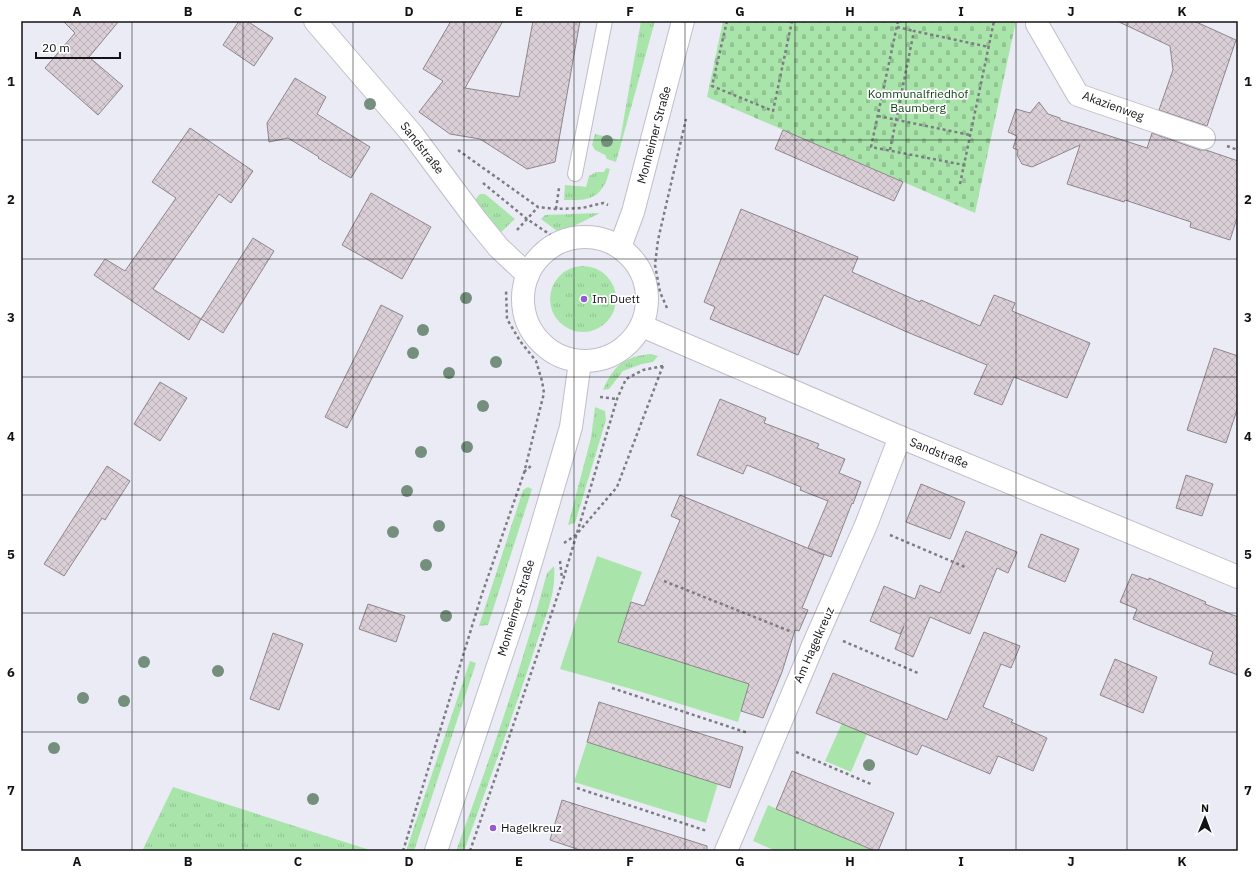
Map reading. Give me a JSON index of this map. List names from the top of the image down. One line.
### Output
{"streets":{"street":["Akazienweg","Monheimer Straße","Sandstraße","Am Hagelkreuz"]},"crossings":[["Monheimer Straße","Sandstraße"],["Sandstraße","Am Hagelkreuz"]],"parks":["Kommunalfriedhof Baumberg"],"places":["Im Duett","Hagelkreuz"],"scale_bar":"20 m","north":"top","grid":{"columns":["A","B","C","D","E","F","G","H","I","J","K"],"rows":["1","2","3","4","5","6","7"]}}
